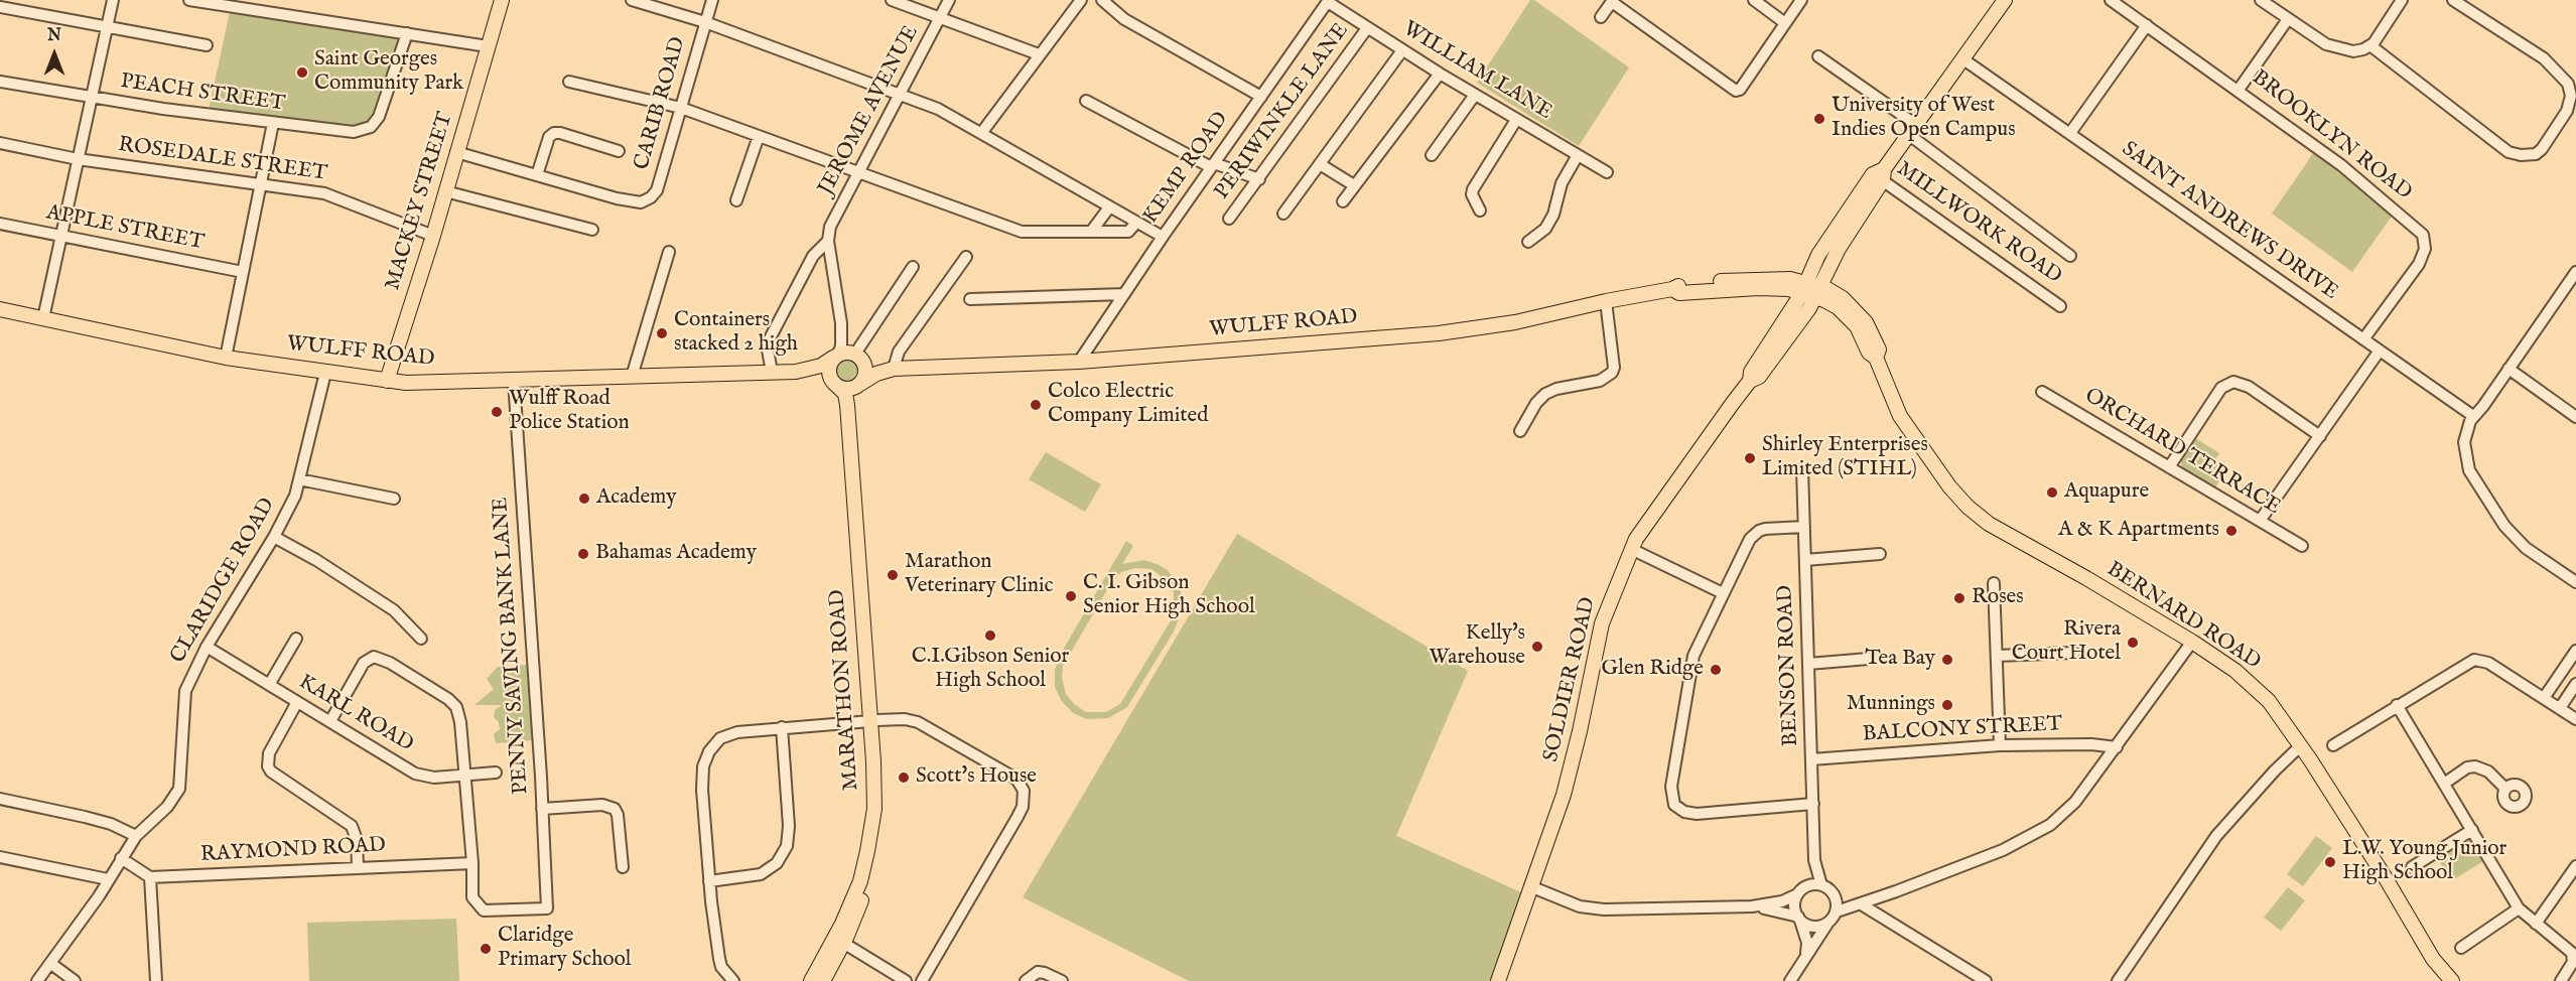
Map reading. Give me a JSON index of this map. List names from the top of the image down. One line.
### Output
{"streets":{"main road":["MACKEY STREET","WULFF ROAD","BERNARD ROAD","SOLDIER ROAD","MARATHON ROAD"],"street":["WILLIAM LANE","PEACH STREET","CARIB ROAD","JEROME AVENUE","PERIWINKLE LANE","BROOKLYN ROAD","ROSEDALE STREET","KEMP ROAD","SAINT ANDREWS DRIVE","MILLWORK ROAD","APPLE STREET","ORCHARD TERRACE","CLARIDGE ROAD","PENNY SAVING BANK LANE","BENSON ROAD","KARL ROAD","BALCONY STREET","RAYMOND ROAD"]},"crossings":[["WILLIAM LANE","PERIWINKLE LANE"],["WILLIAM LANE","KEMP ROAD"],["CARIB ROAD","MACKEY STREET"],["JEROME AVENUE","WULFF ROAD"],["JEROME AVENUE","MARATHON ROAD"],["BROOKLYN ROAD","SAINT ANDREWS DRIVE"],["ROSEDALE STREET","MACKEY STREET"],["KEMP ROAD","WULFF ROAD"],["MACKEY STREET","WULFF ROAD"],["SAINT ANDREWS DRIVE","SOLDIER ROAD"],["MILLWORK ROAD","SOLDIER ROAD"],["WULFF ROAD","CLARIDGE ROAD"],["WULFF ROAD","BERNARD ROAD"],["WULFF ROAD","PENNY SAVING BANK LANE"],["WULFF ROAD","SOLDIER ROAD"],["WULFF ROAD","MARATHON ROAD"],["CLARIDGE ROAD","KARL ROAD"],["BERNARD ROAD","SOLDIER ROAD"],["PENNY SAVING BANK LANE","RAYMOND ROAD"],["BENSON ROAD","BALCONY STREET"]],"places":["Saint Georges Community Park","University of West Indies Open Campus","Containers stacked 2 high","Colco Electric Company Limited","Wulff Road Police Station","Shirley Enterprises Limited (STIHL)","Aquapure","Academy","A & K Apartments","Bahamas Academy","Marathon Veterinary Clinic","C. I. Gibson Senior High School","Roses","C.I.Gibson Senior High School","Rivera Court Hotel","Kelly's Warehouse","Tea Bay","Glen Ridge","Munnings","Scott's House","L.W. Young Junior High School","Claridge Primary School"],"north":"top"}
